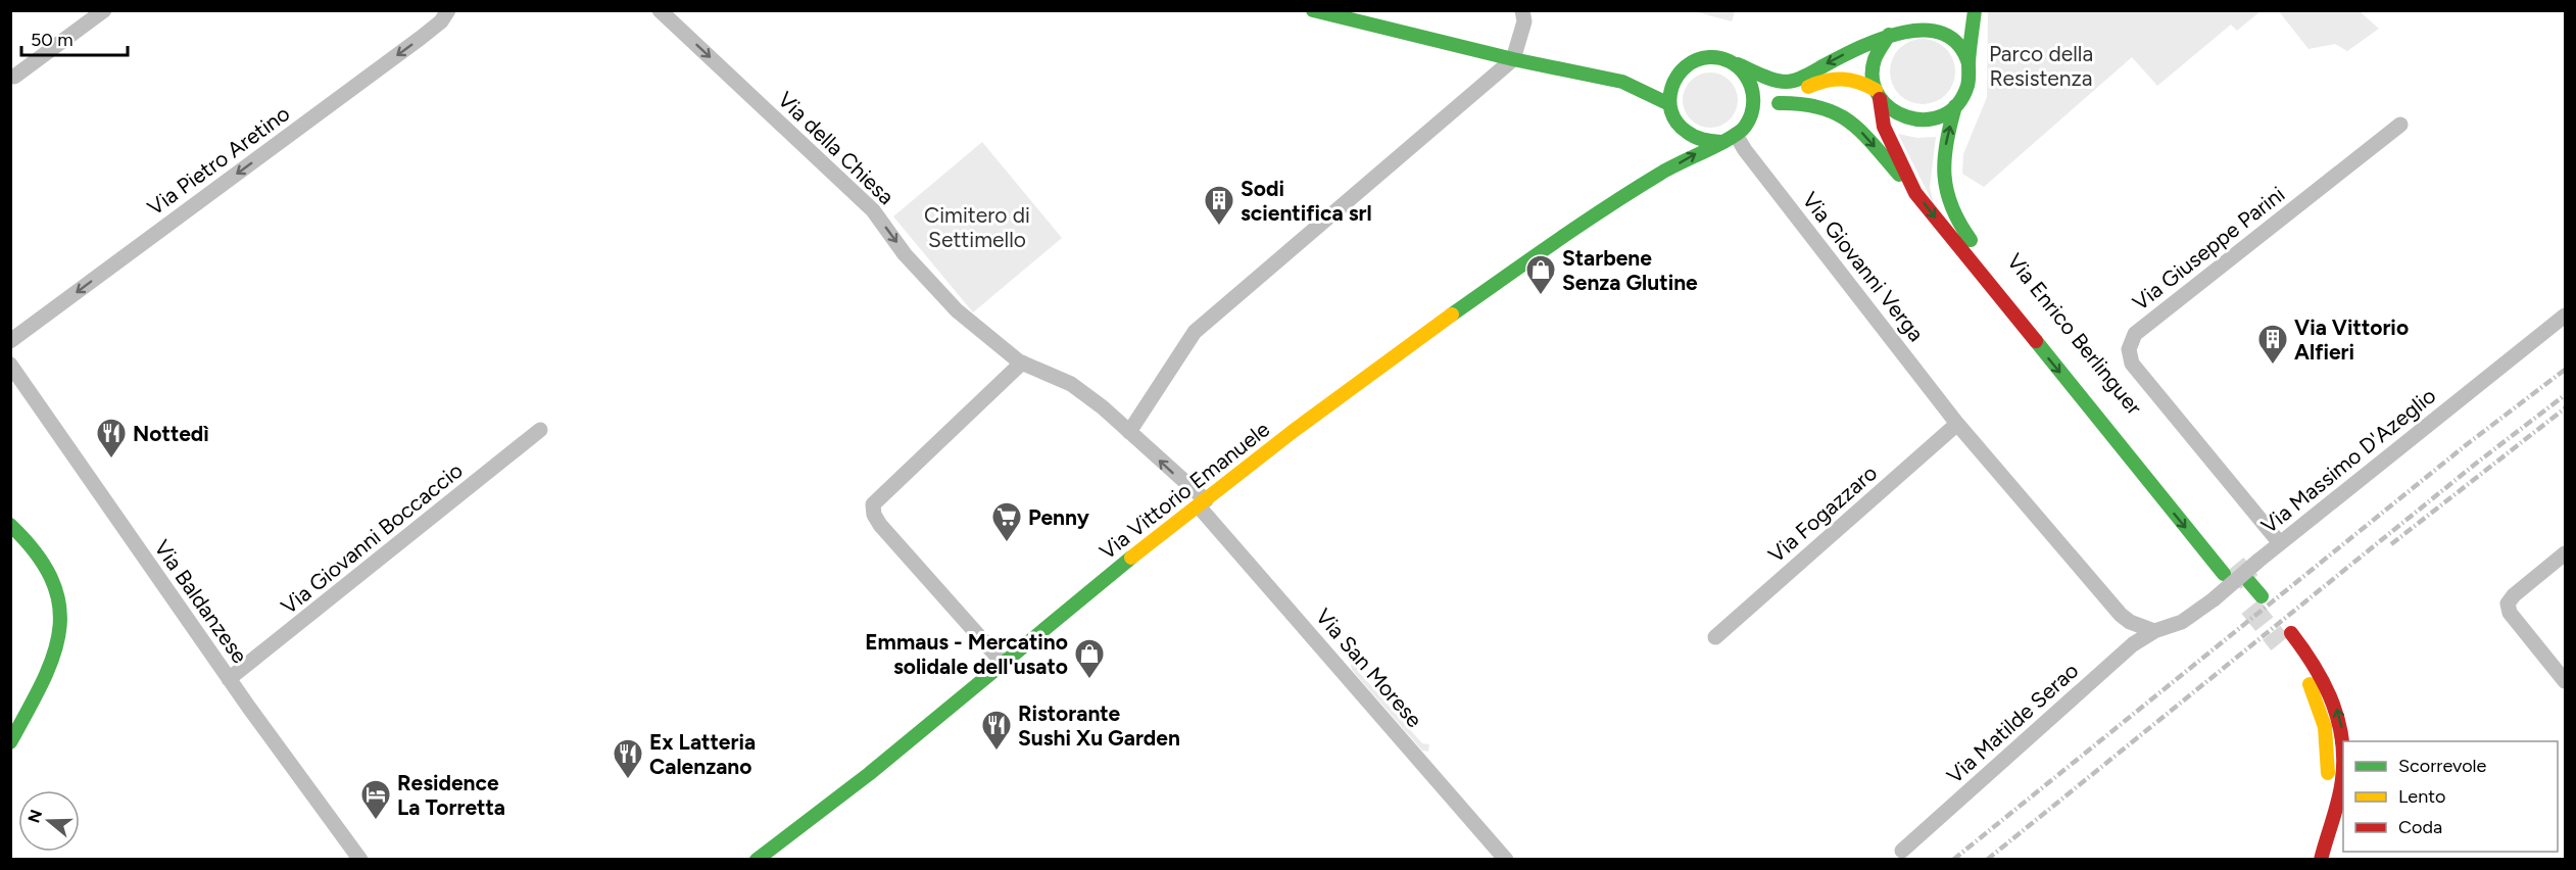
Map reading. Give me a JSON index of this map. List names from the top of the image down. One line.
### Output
{"streets":{"main road":["Via Enrico Berlinguer","Via Vittorio Emanuele"],"street":["Via della Chiesa","Via Pietro Aretino","Via Giuseppe Parini","Via Giovanni Verga","Via Massimo D'Azeglio","Via Fogazzaro","Via Giovanni Boccaccio","Via Baldanzese","Via San Morese","Via Matilde Serao"]},"crossings":[["Via della Chiesa","Via Vittorio Emanuele"],["Via della Chiesa","Via San Morese"],["Via Giuseppe Parini","Via Massimo D'Azeglio"],["Via Giovanni Verga","Via Massimo D'Azeglio"],["Via Giovanni Verga","Via Vittorio Emanuele"],["Via Giovanni Verga","Via Fogazzaro"],["Via Giovanni Verga","Via Matilde Serao"],["Via Enrico Berlinguer","Via Vittorio Emanuele"],["Via Massimo D'Azeglio","Via Matilde Serao"],["Via Vittorio Emanuele","Via San Morese"],["Via Giovanni Boccaccio","Via Baldanzese"]],"one_way":["Via Pietro Aretino"],"parks":["Parco della Resistenza","Cimitero di Settimello"],"places":{"building":["Sodi scientifica srl","Via Vittorio Alfieri"],"shop":["Starbene Senza Glutine","Emmaus - Mercatino solidale dell'usato"],"restaurant":["Nottedì","Ristorante Sushi Xu Garden","Ex Latteria Calenzano"],"supermarket":["Penny"],"hotel":["Residence La Torretta"]},"legend":["Scorrevole","Lento","Coda"],"scale_bar":"50 m","north":"left"}
